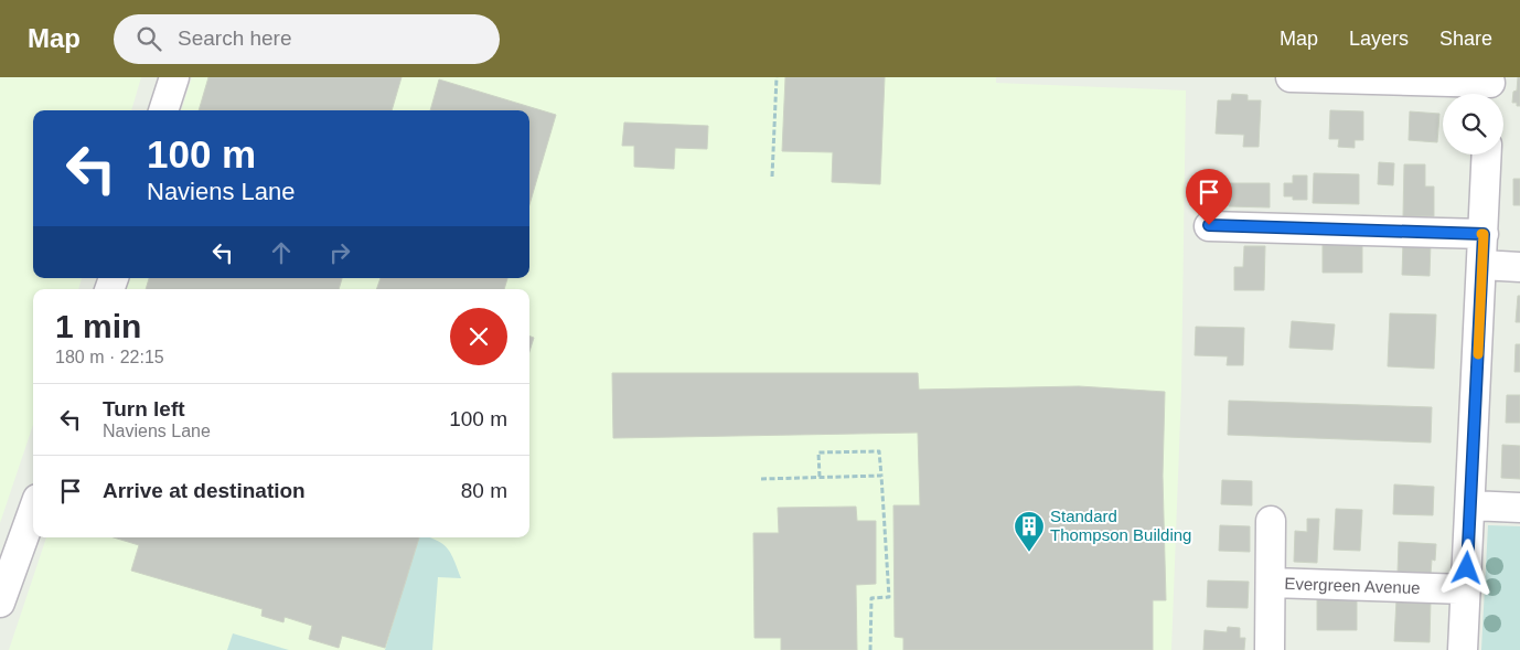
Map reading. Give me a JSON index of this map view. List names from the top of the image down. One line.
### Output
{"streets":{"street":["Evergreen Avenue"]},"places":{"building":["Standard Thompson Building"]},"page":{"header":"Map","search":"Search here","nav":["Map","Layers","Share"],"turn":["100 m","Naviens Lane"],"heading":["1 min","180 m · 22:15"],"list":[{"name":"Turn left","note":"Naviens Lane","value":"100 m"},{"name":"Arrive at destination","value":"80 m"}]}}
